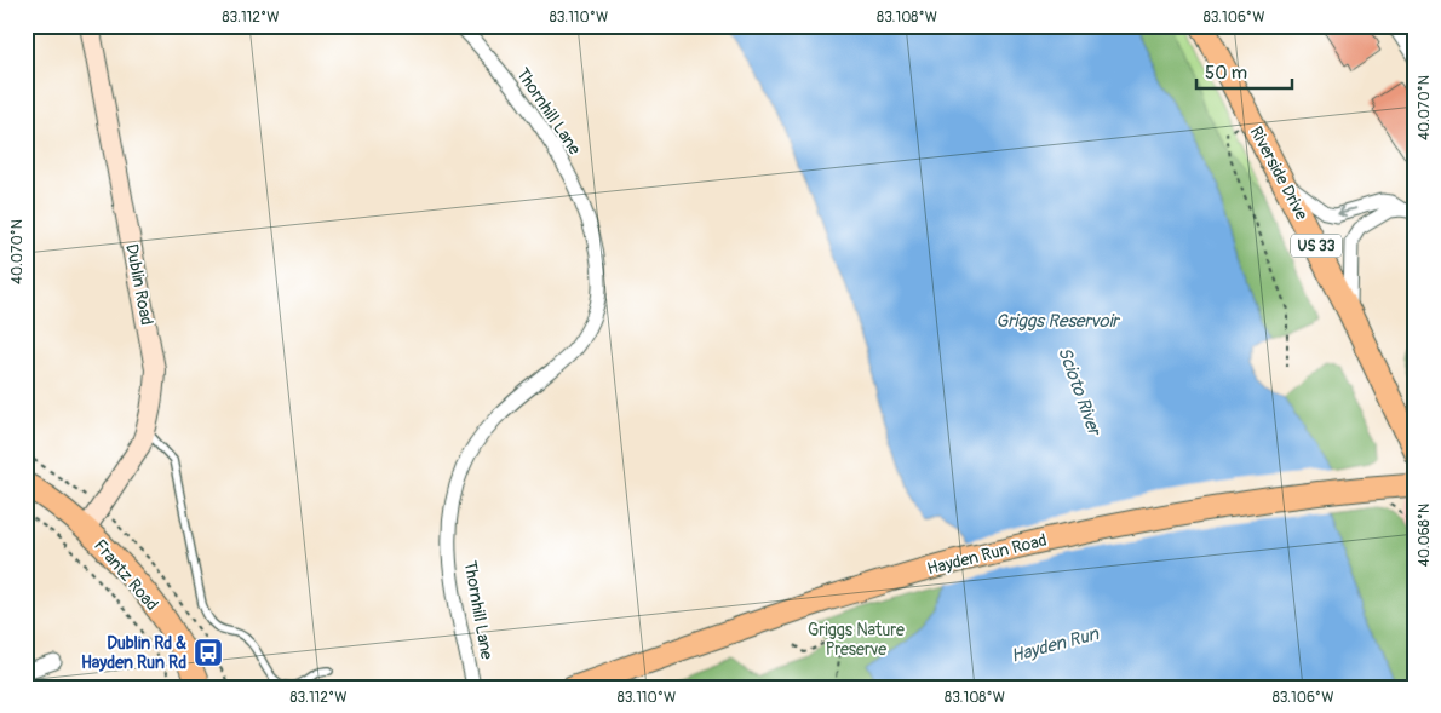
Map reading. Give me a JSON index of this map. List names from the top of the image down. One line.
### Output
{"streets":{"main road":["Riverside Drive","US 33","Dublin Road","Hayden Run Road","Frantz Road"],"street":["Thornhill Lane"]},"crossings":[["Dublin Road","Frantz Road"]],"water":["Griggs Reservoir","Scioto River","Hayden Run"],"parks":["Griggs Nature Preserve"],"places":{"bus stop":["Dublin Rd & Hayden Run Rd"]},"scale_bar":"50 m","coordinates":["83.112°W","83.110°W","83.108°W","83.106°W","40.070°N","40.068°N"]}
